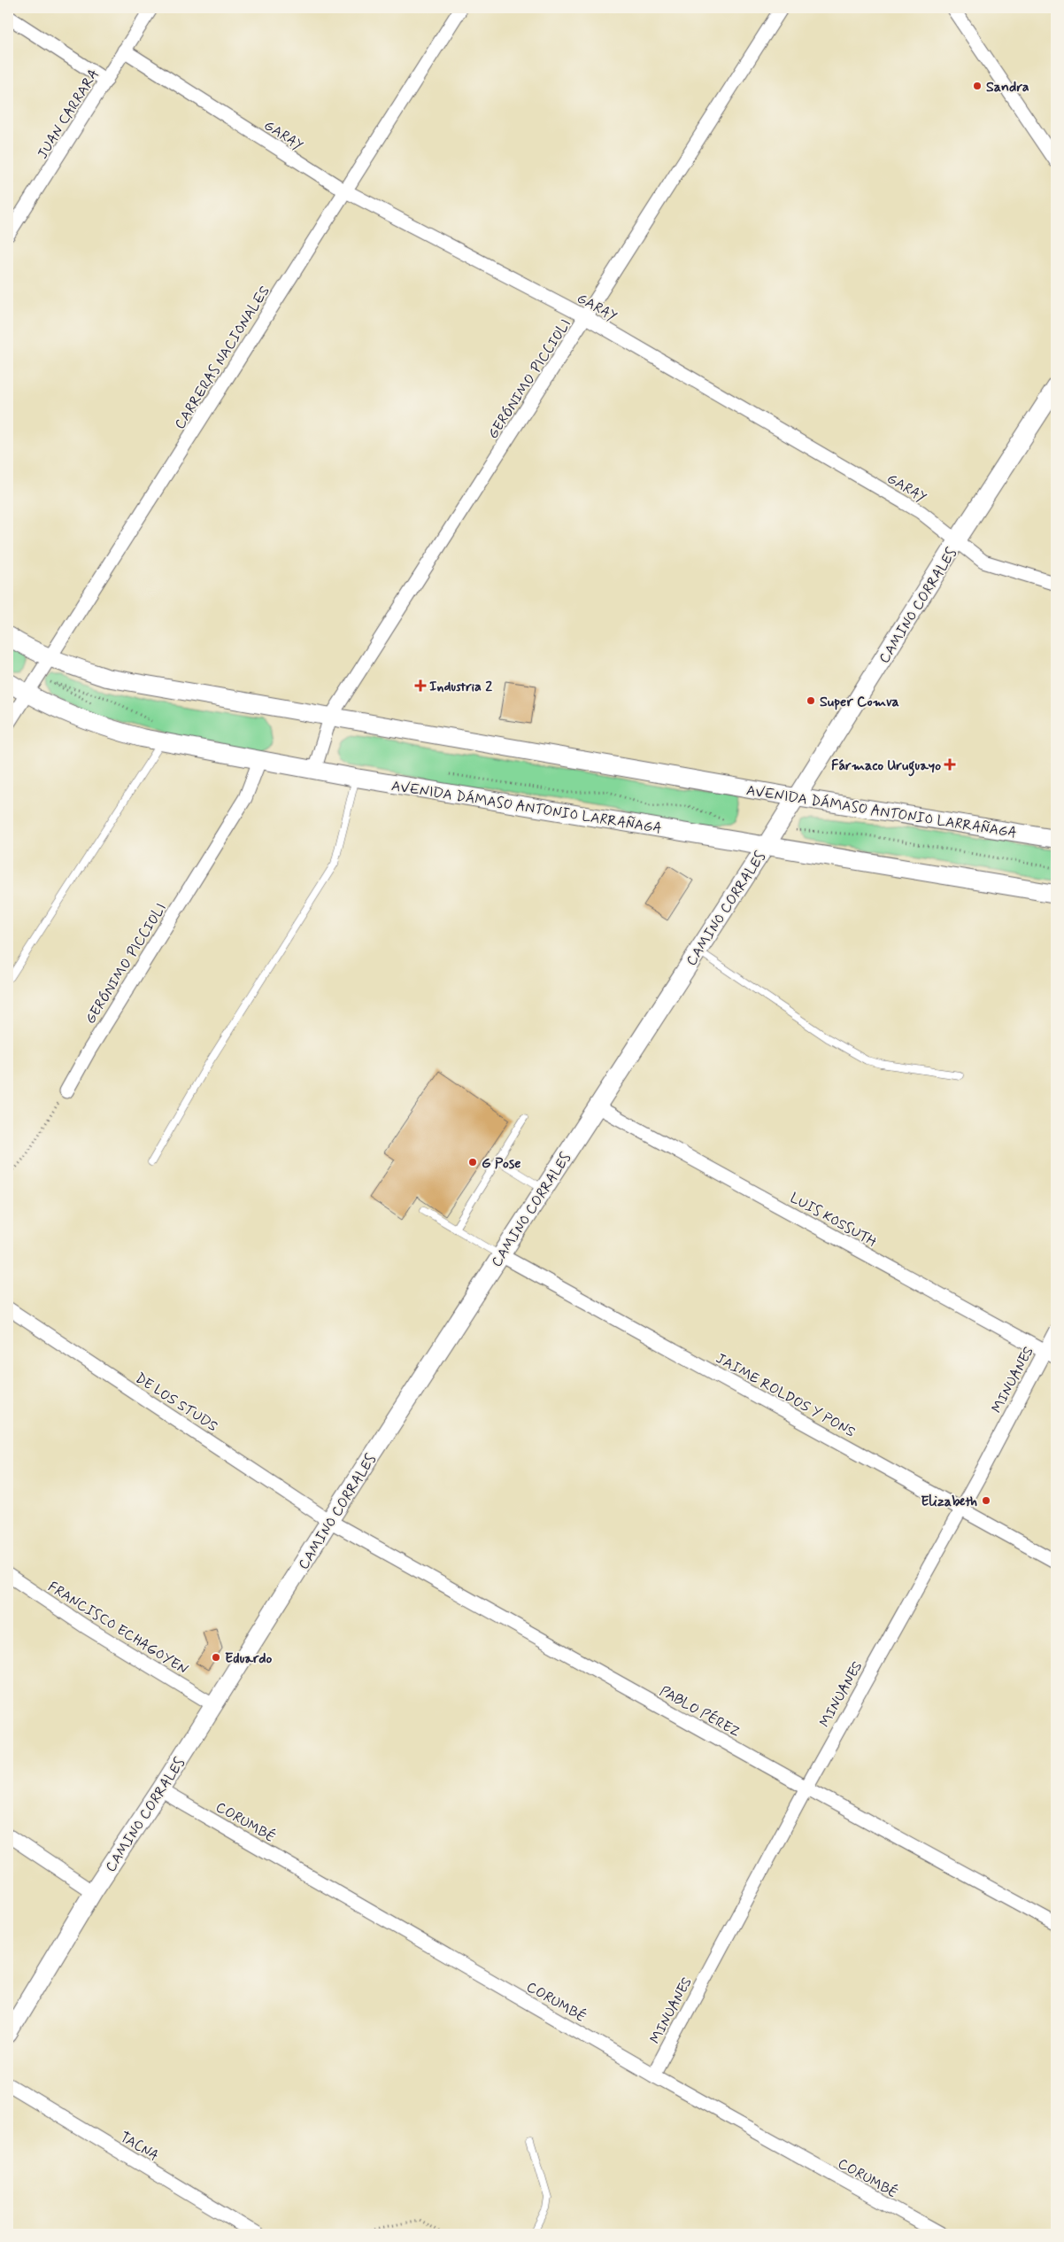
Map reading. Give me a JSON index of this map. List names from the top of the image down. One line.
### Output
{"streets":{"street":["JUAN CARRARA","GARAY","CARRERAS NACIONALES","GERÓNIMO PICCIOLI","CAMINO CORRALES","AVENIDA DÁMASO ANTONIO LARRAÑAGA","LUIS KOSSUTH","MINUANES","JAIME ROLDOS Y PONS","DE LOS STUDS","FRANCISCO ECHAGOYEN","PABLO PÉREZ","CORUMBÉ","TACNA"]},"crossings":[["JUAN CARRARA","GARAY"],["GARAY","CARRERAS NACIONALES"],["GARAY","GERÓNIMO PICCIOLI"],["GARAY","CAMINO CORRALES"],["CARRERAS NACIONALES","AVENIDA DÁMASO ANTONIO LARRAÑAGA"],["GERÓNIMO PICCIOLI","AVENIDA DÁMASO ANTONIO LARRAÑAGA"],["CAMINO CORRALES","AVENIDA DÁMASO ANTONIO LARRAÑAGA"],["CAMINO CORRALES","LUIS KOSSUTH"],["CAMINO CORRALES","JAIME ROLDOS Y PONS"],["CAMINO CORRALES","DE LOS STUDS"],["CAMINO CORRALES","FRANCISCO ECHAGOYEN"],["CAMINO CORRALES","PABLO PÉREZ"],["CAMINO CORRALES","CORUMBÉ"],["LUIS KOSSUTH","MINUANES"],["MINUANES","JAIME ROLDOS Y PONS"],["MINUANES","PABLO PÉREZ"],["MINUANES","CORUMBÉ"],["DE LOS STUDS","PABLO PÉREZ"]],"places":{"other":["Sandra","Super Comva","G Pose","Elizabeth","Eduardo"],"health":["Industria 2","Fármaco Uruguayo"]}}
